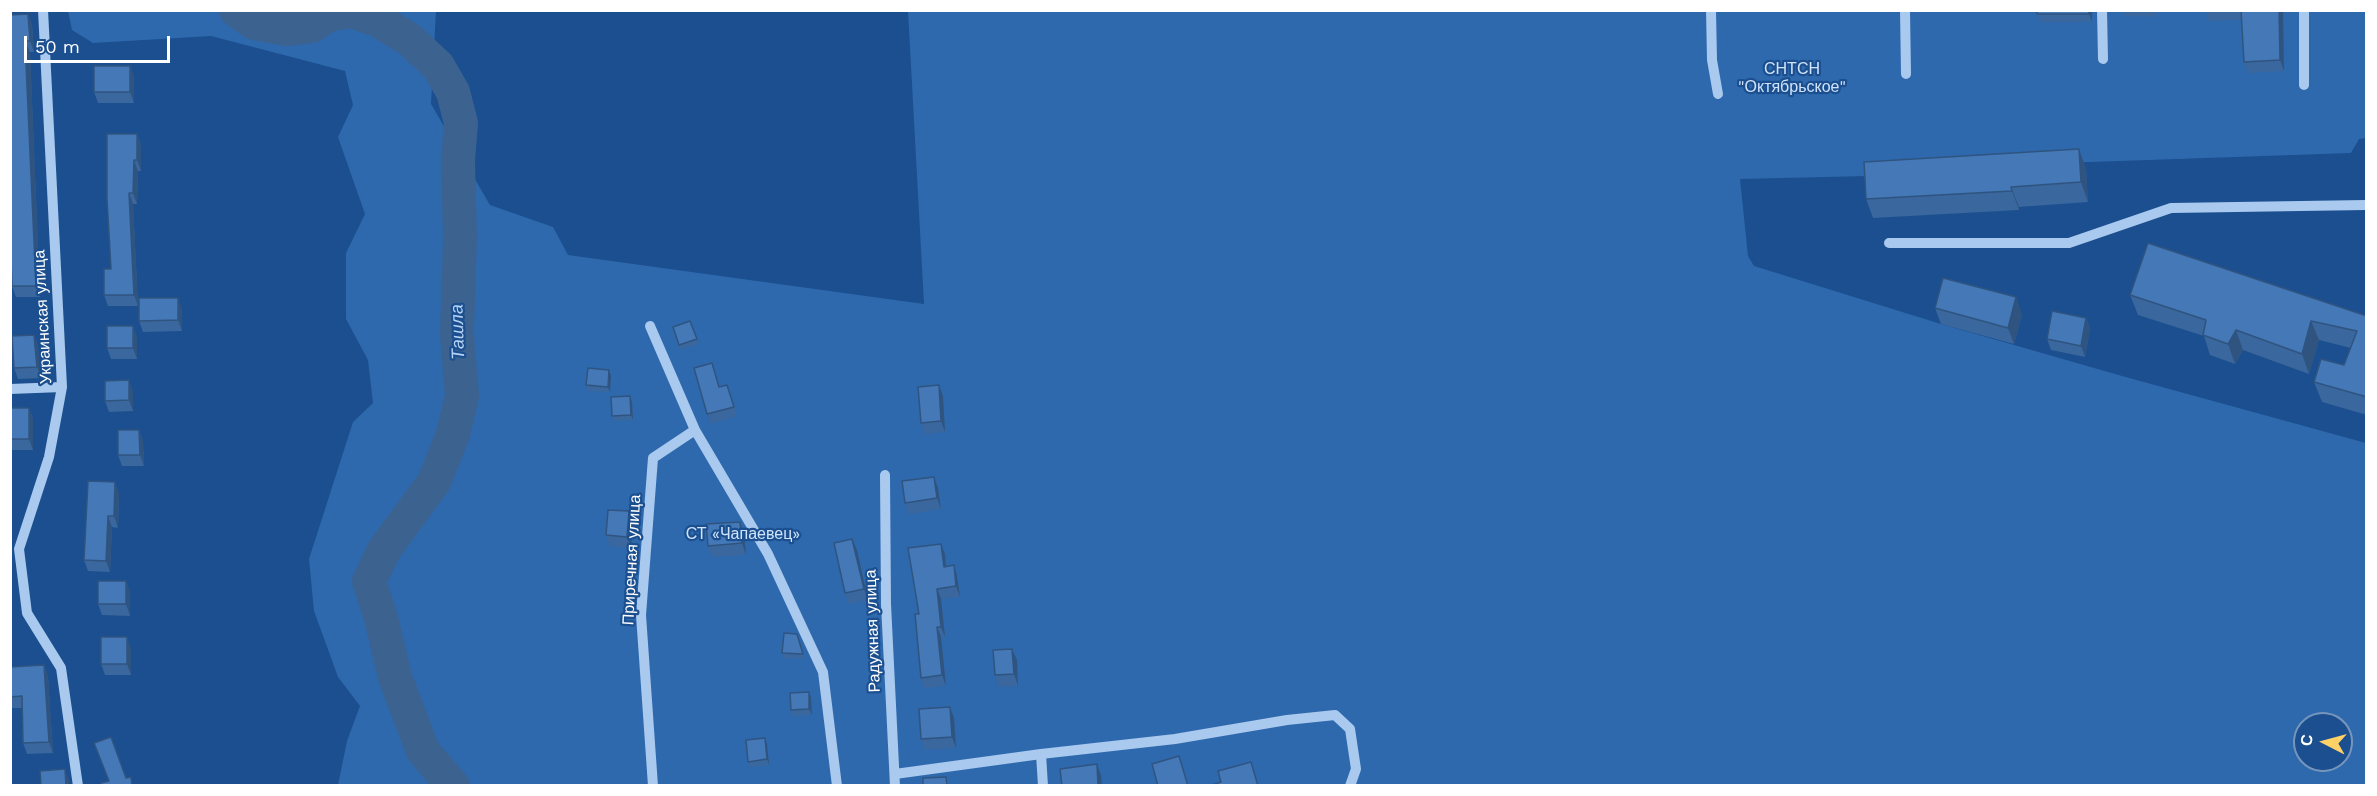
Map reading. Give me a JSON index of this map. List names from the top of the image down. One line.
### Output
{"streets":{"street":["Украинская улица","Приречная улица","Радужная улица"]},"water":["Ташла"],"parks":["СНТСН \"Октябрьское\"","СТ «Чапаевец»"],"scale_bar":"50 m","north":"left"}
